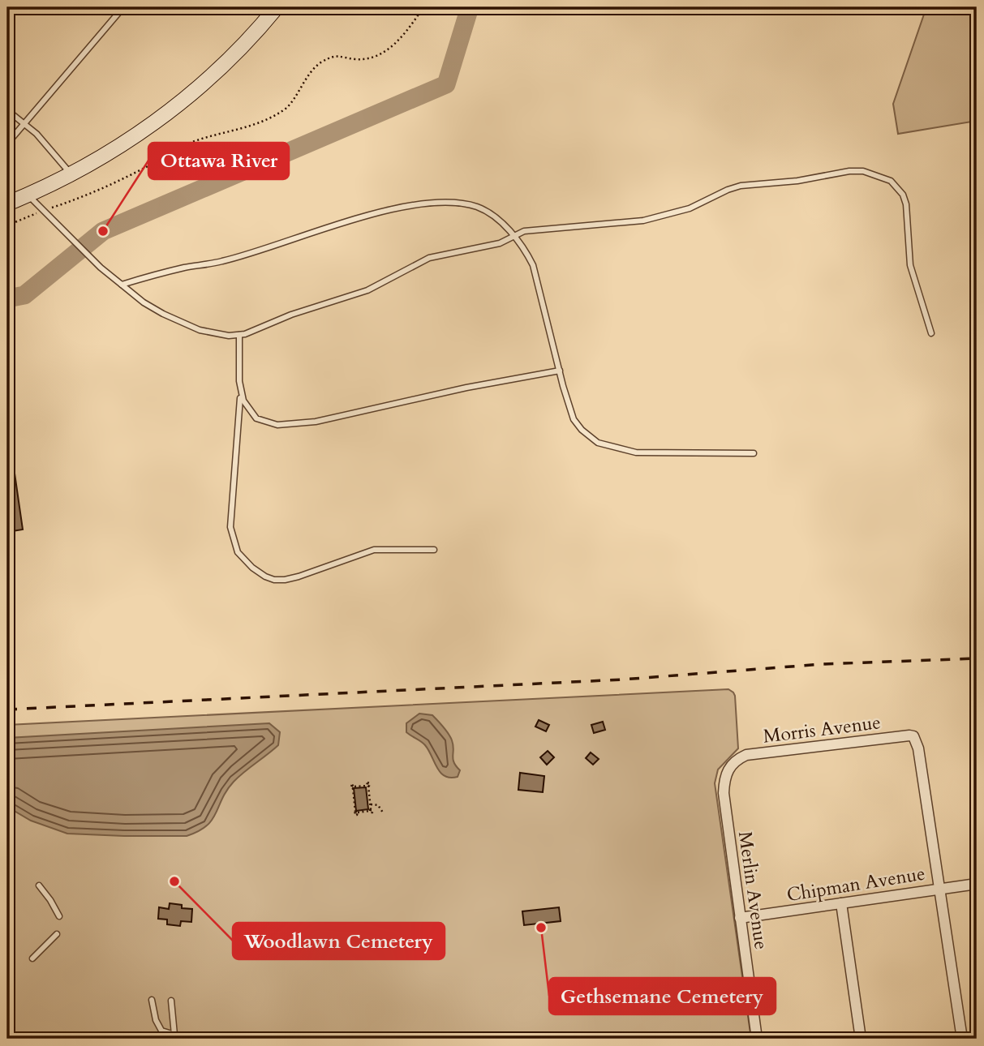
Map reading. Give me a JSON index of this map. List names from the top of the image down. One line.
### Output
{"streets":{"street":["Morris Avenue","Chipman Avenue","Merlin Avenue"]},"crossings":[["Morris Avenue","Chipman Avenue"],["Morris Avenue","Merlin Avenue"],["Chipman Avenue","Merlin Avenue"]],"places":["Ottawa River","Woodlawn Cemetery","Gethsemane Cemetery"]}
